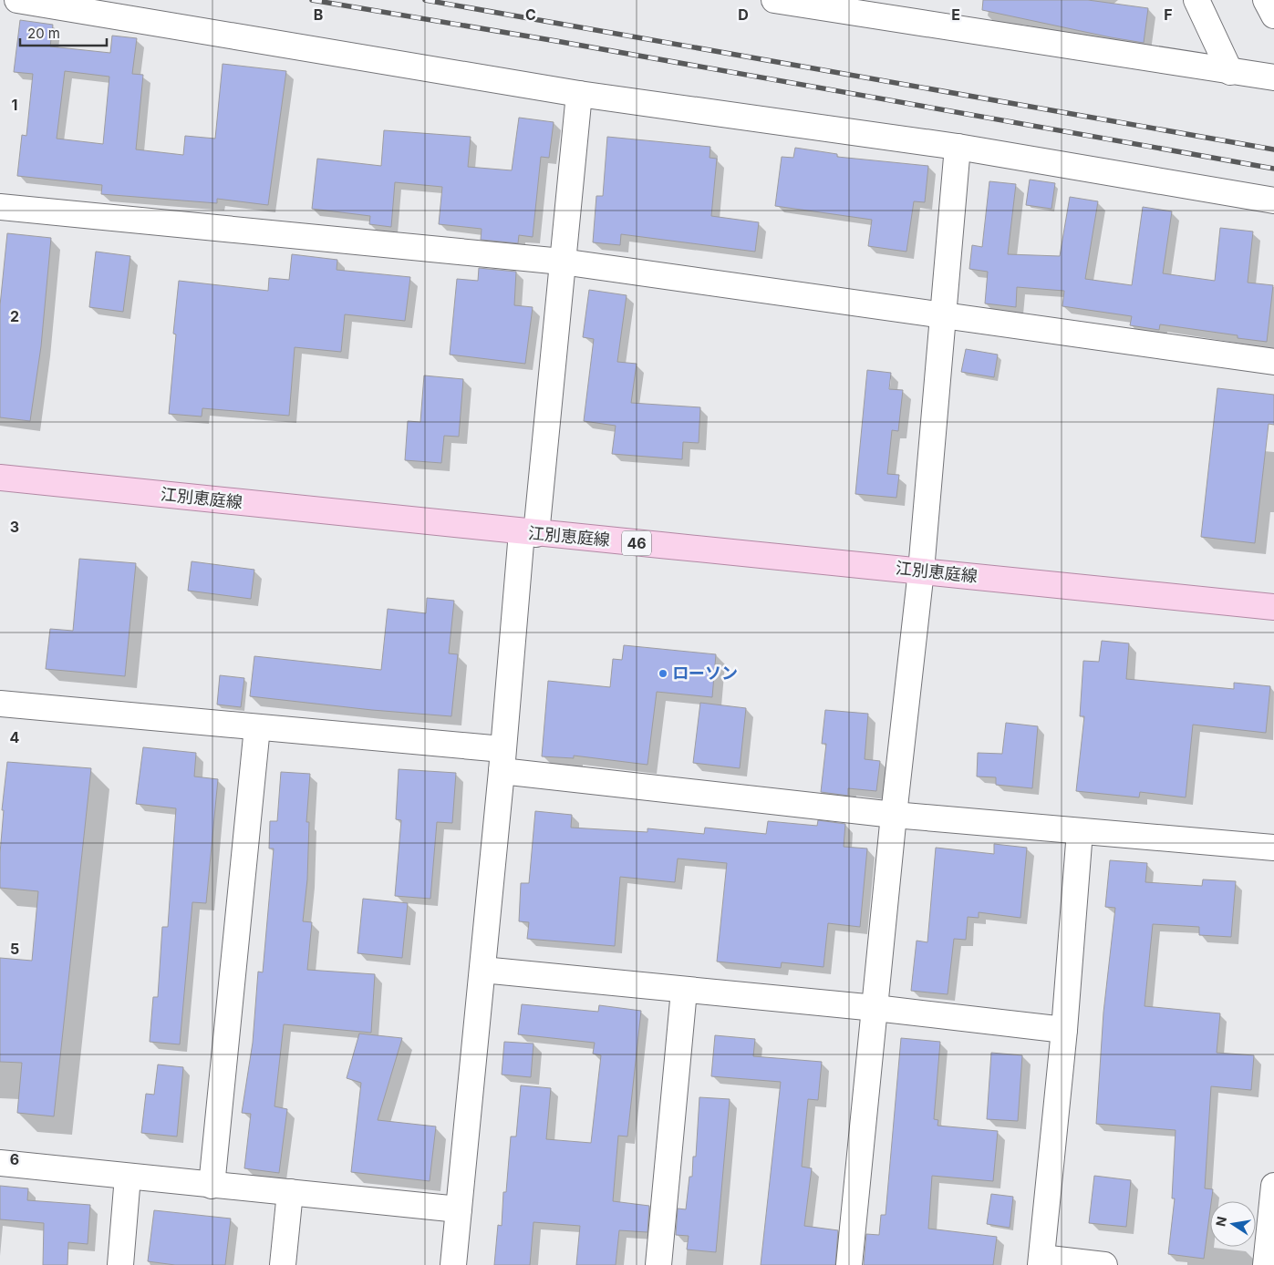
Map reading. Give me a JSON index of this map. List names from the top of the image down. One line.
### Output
{"streets":{"main road":["江別恵庭線","46"]},"places":["ローソン"],"scale_bar":"20 m","north":"left","grid":{"columns":["B","C","D","E","F"],"rows":["1","2","3","4","5","6"]}}
